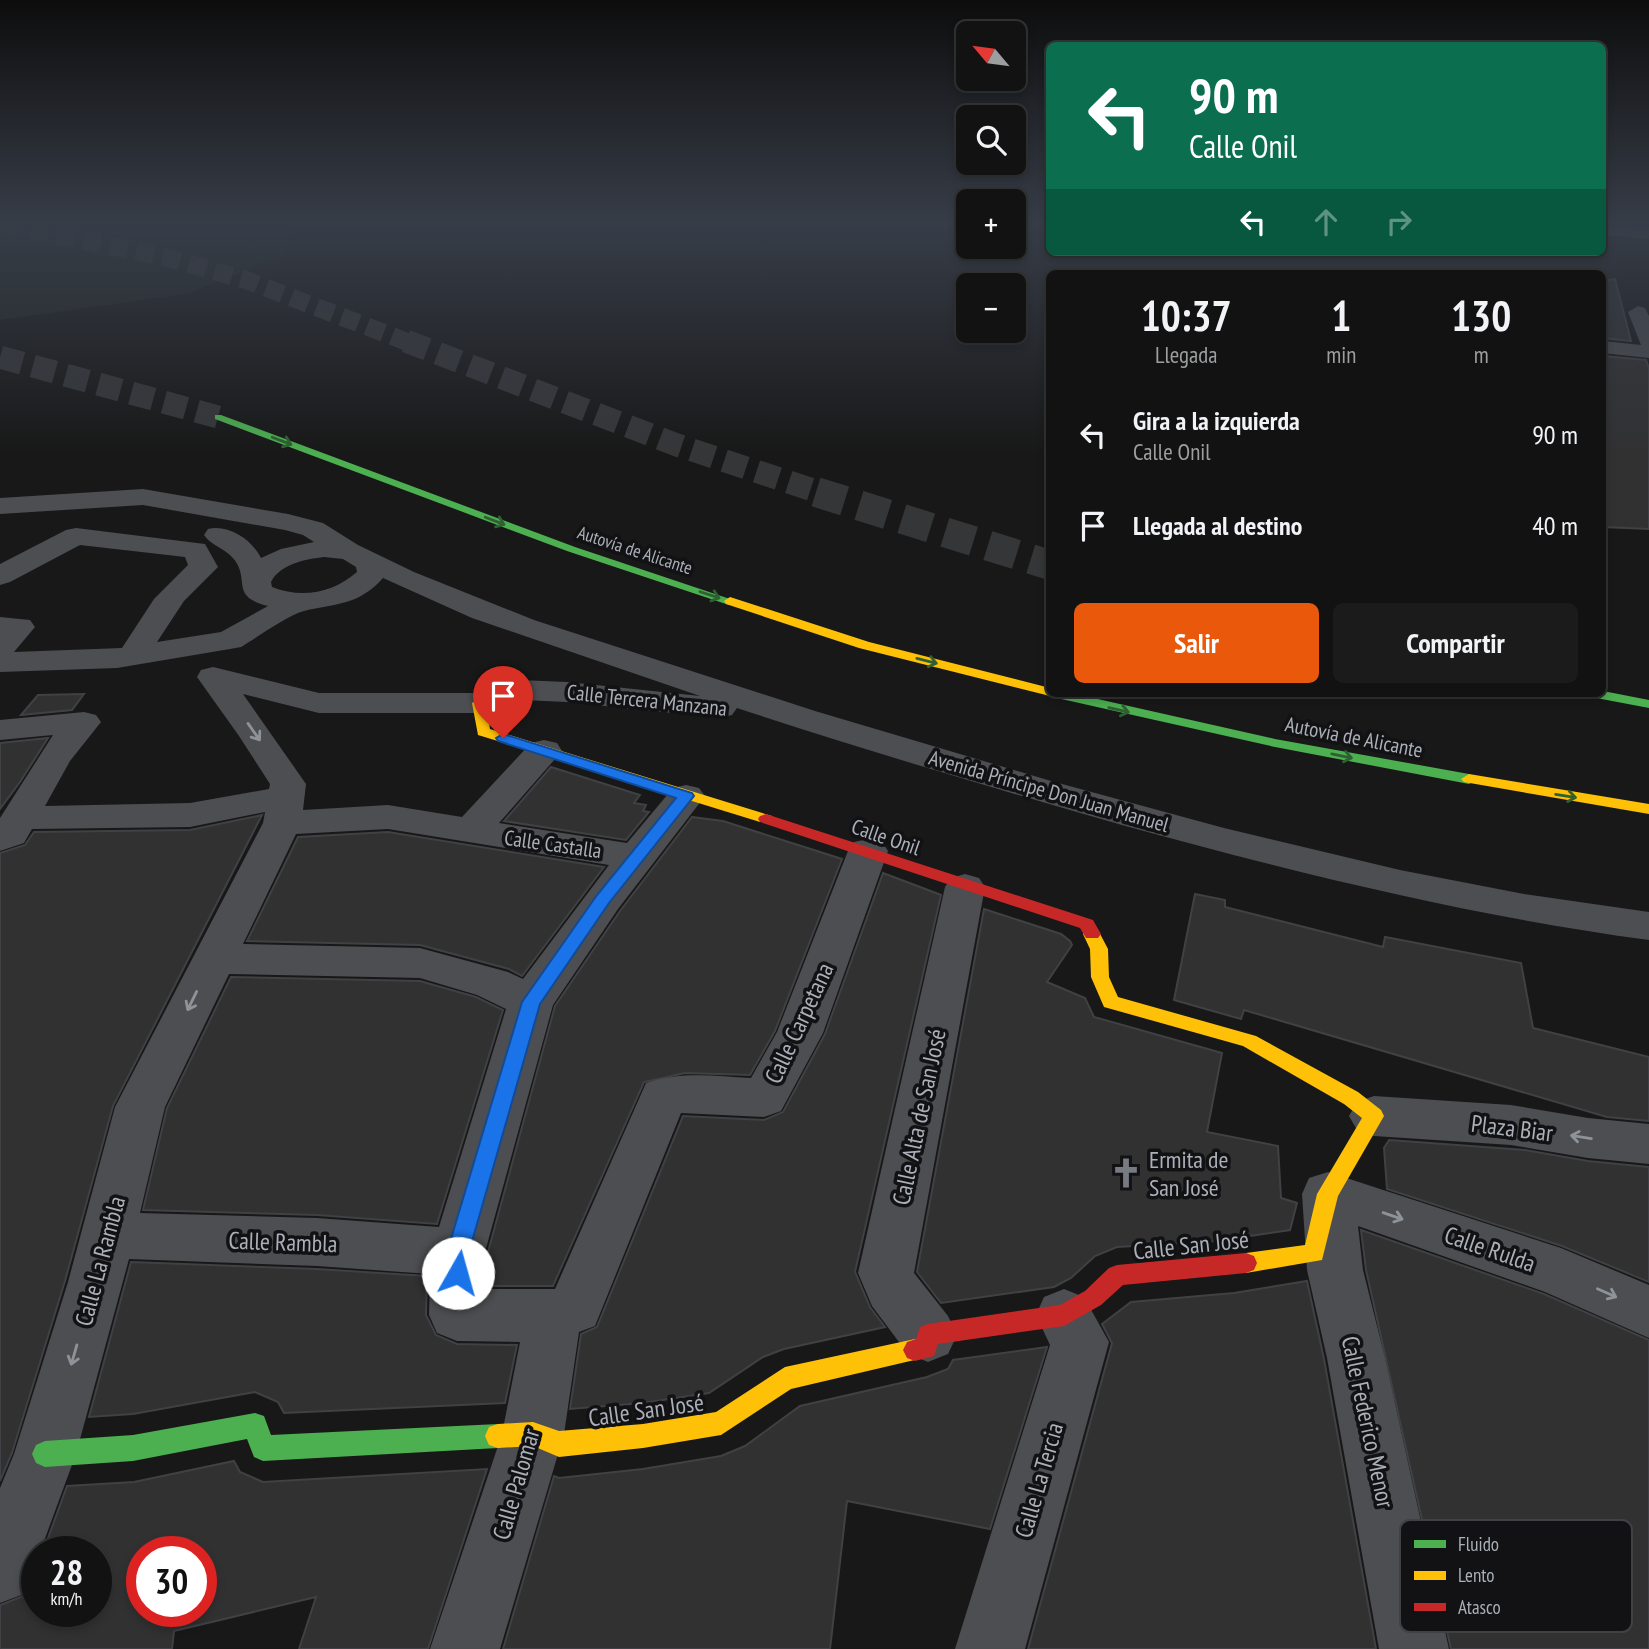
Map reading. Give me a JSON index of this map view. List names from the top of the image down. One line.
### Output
{"streets":{"main road":["Autovía de Alicante","Calle Onil","Calle San José"],"street":["Calle Tercera Manzana","Avenida Príncipe Don Juan Manuel","Calle Castalla","Calle Carpetana","Calle Alta de San José","Plaza Biar","Calle Rambla","Calle Rulda","Calle La Rambla","Calle Federico Menor","Calle La Tercia","Calle Palomar"]},"crossings":[["Calle Tercera Manzana","Avenida Príncipe Don Juan Manuel"],["Calle Tercera Manzana","Calle Onil"],["Calle Onil","Calle Castalla"],["Calle Onil","Calle Carpetana"],["Calle Onil","Calle Alta de San José"],["Calle Onil","Plaza Biar"],["Calle Castalla","Calle La Rambla"],["Calle Carpetana","Calle Palomar"],["Calle Alta de San José","Calle San José"],["Calle Rambla","Calle La Rambla"],["Calle San José","Calle Rulda"],["Calle San José","Calle La Rambla"],["Calle San José","Calle Federico Menor"],["Calle San José","Calle La Tercia"],["Calle San José","Calle Palomar"],["Calle Rulda","Calle Federico Menor"]],"one_way":["Autovía de Alicante","Plaza Biar","Calle Rulda","Calle La Rambla"],"places":{"church":["Ermita de San José"]},"legend":["Fluido","Lento","Atasco"],"north":"top left","page":{"map_buttons":["+","−"],"turn":["90 m","Calle Onil"],"eta":["10:37","Llegada","1","min","130","m"],"list":[{"name":"Gira a la izquierda","note":"Calle Onil","value":"90 m"},{"name":"Llegada al destino","value":"40 m"}],"buttons":["Salir","Compartir"],"speed":"28 km/h","limit":"30"}}
